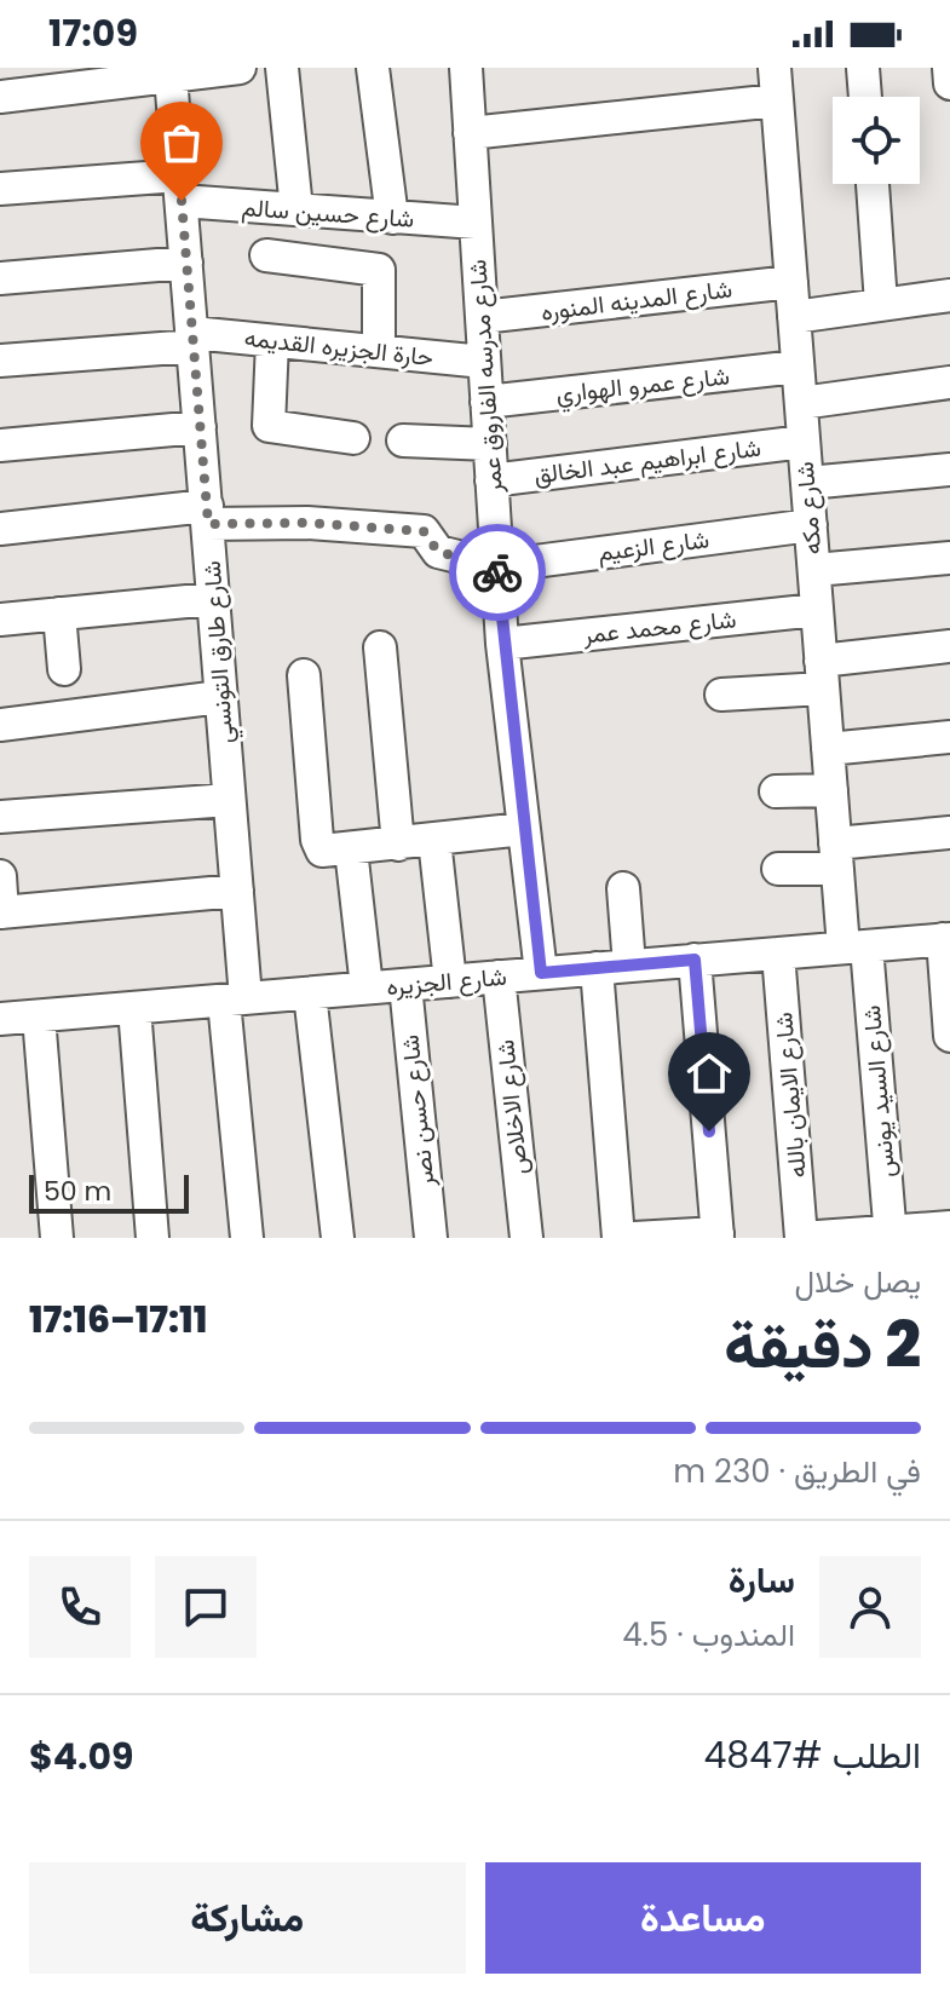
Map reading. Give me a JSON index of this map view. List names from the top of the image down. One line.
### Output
{"streets":{"street":["شارع حسين سالم","شارع المدينه المنوره","حارة الجزيره القديمه","شارع مدرسه الفاروق عمر","شارع عمرو الهواري","شارع ابراهيم عبد الخالق","شارع مكه","شارع الزعيم","شارع محمد عمر","شارع طارق التونسي","شارع الجزيره","شارع السيد يونس","شارع الايمان بالله","شارع الاخلاص","شارع حسن نصر"]},"crossings":[["شارع حسين سالم","شارع مدرسه الفاروق عمر"],["شارع حسين سالم","شارع طارق التونسي"],["شارع المدينه المنوره","شارع مدرسه الفاروق عمر"],["شارع المدينه المنوره","شارع مكه"],["حارة الجزيره القديمه","شارع مدرسه الفاروق عمر"],["حارة الجزيره القديمه","شارع طارق التونسي"],["شارع مدرسه الفاروق عمر","شارع عمرو الهواري"],["شارع مدرسه الفاروق عمر","شارع ابراهيم عبد الخالق"],["شارع مدرسه الفاروق عمر","شارع الزعيم"],["شارع مدرسه الفاروق عمر","شارع محمد عمر"],["شارع مدرسه الفاروق عمر","شارع الجزيره"],["شارع عمرو الهواري","شارع مكه"],["شارع ابراهيم عبد الخالق","شارع مكه"],["شارع مكه","شارع الزعيم"],["شارع مكه","شارع محمد عمر"],["شارع مكه","شارع الجزيره"],["شارع مكه","شارع السيد يونس"],["شارع طارق التونسي","شارع الجزيره"],["شارع الجزيره","شارع السيد يونس"],["شارع الجزيره","شارع الايمان بالله"],["شارع الجزيره","شارع الاخلاص"],["شارع الجزيره","شارع حسن نصر"]],"scale_bar":"50 m","page":{"status":"17:09","scale":"50 m","heading":["2 دقيقة","يصل خلال","17:11–17:16"],"panel":["سارة","المندوب · 4.5","الطلب #4847","$4.09"],"bar":"في الطريق · 230 m","buttons":["مساعدة","مشاركة"]}}
